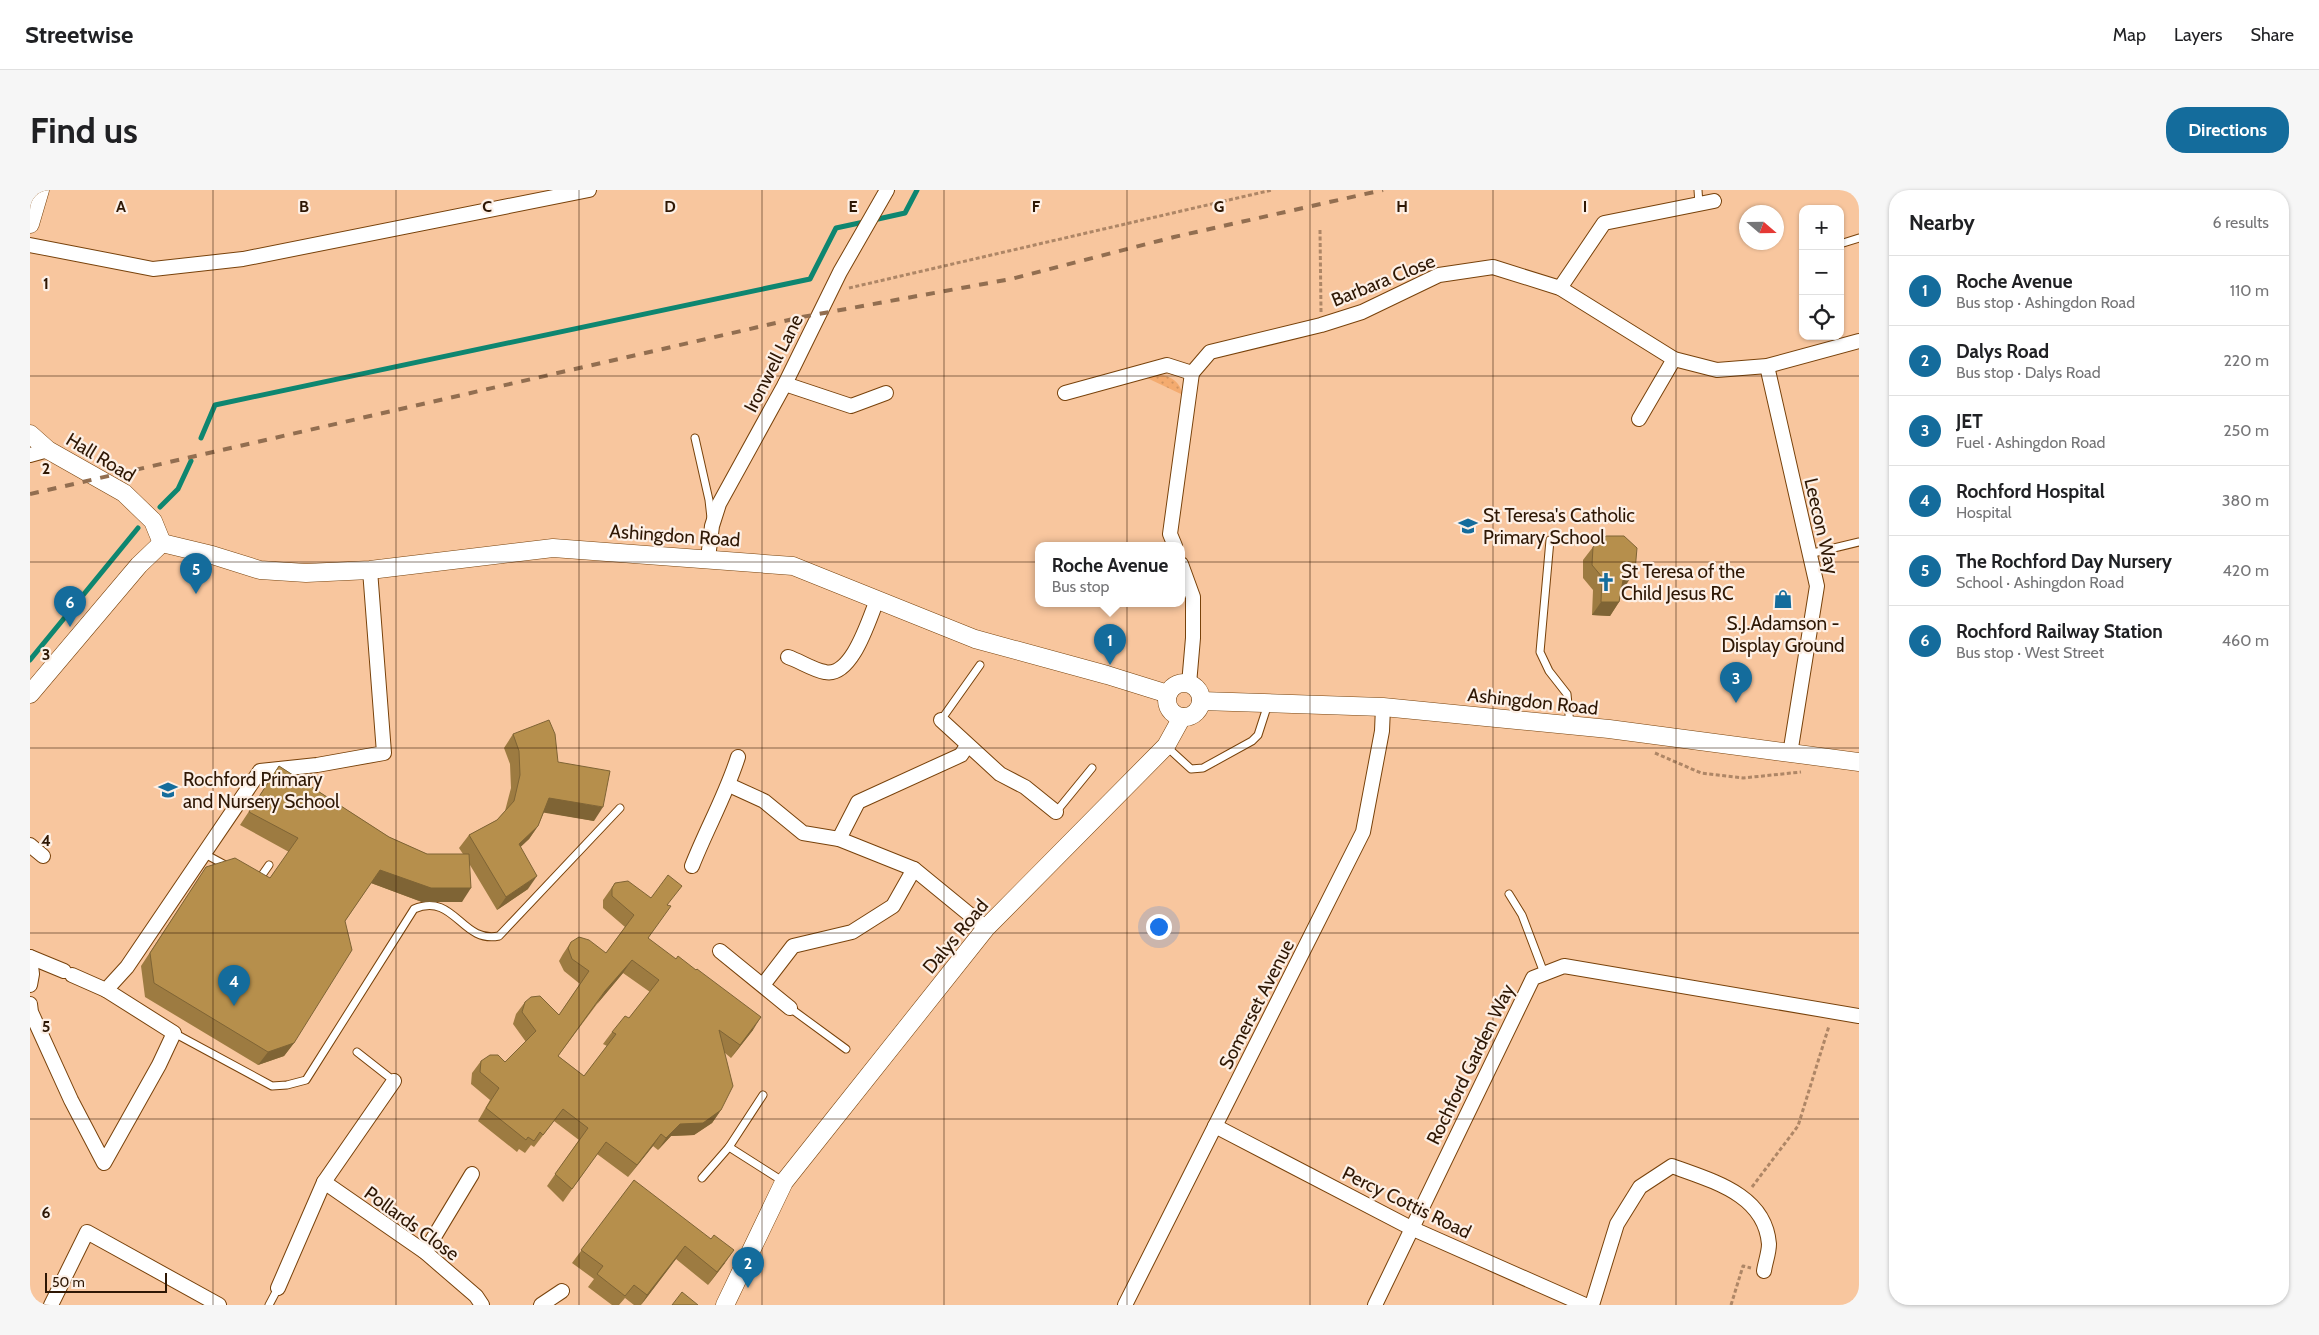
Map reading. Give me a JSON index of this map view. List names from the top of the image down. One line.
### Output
{"streets":{"street":["Barbara Close","Ironwell Lane","Hall Road","Leecon Way","Ashingdon Road","Dalys Road","Somerset Avenue","Rochford Garden Way","Percy Cottis Road","Pollards Close"]},"crossings":[["Barbara Close","Leecon Way"],["Ironwell Lane","Ashingdon Road"],["Hall Road","Ashingdon Road"],["Leecon Way","Ashingdon Road"],["Ashingdon Road","Dalys Road"],["Ashingdon Road","Somerset Avenue"],["Somerset Avenue","Percy Cottis Road"],["Rochford Garden Way","Percy Cottis Road"]],"places":{"school or university":["St Teresa's Catholic Primary School","Rochford Primary and Nursery School"],"church":["St Teresa of the Child Jesus RC"],"shop":["S.J.Adamson - Display Ground"]},"scale_bar":"50 m","north":"right","page":{"header":"Streetwise","nav":["Map","Layers","Share"],"buttons":"Directions","title":"Find us","heading":["Nearby","6 results"],"map_buttons":["+","−"],"list":[{"mark":"1","name":"Roche Avenue","note":"Bus stop · Ashingdon Road","value":"110 m"},{"mark":"2","name":"Dalys Road","note":"Bus stop · Dalys Road","value":"220 m"},{"mark":"3","name":"JET","note":"Fuel · Ashingdon Road","value":"250 m"},{"mark":"4","name":"Rochford Hospital","note":"Hospital","value":"380 m"},{"mark":"5","name":"The Rochford Day Nursery","note":"School · Ashingdon Road","value":"420 m"},{"mark":"6","name":"Rochford Railway Station","note":"Bus stop · West Street","value":"460 m"}],"popup":["Roche Avenue","Bus stop"],"pins":["5","6","1","3","4","2"],"scale":"50 m"},"grid":{"columns":["A","B","C","D","E","F","G","H","I"],"rows":["1","2","3","4","5","6"]}}
